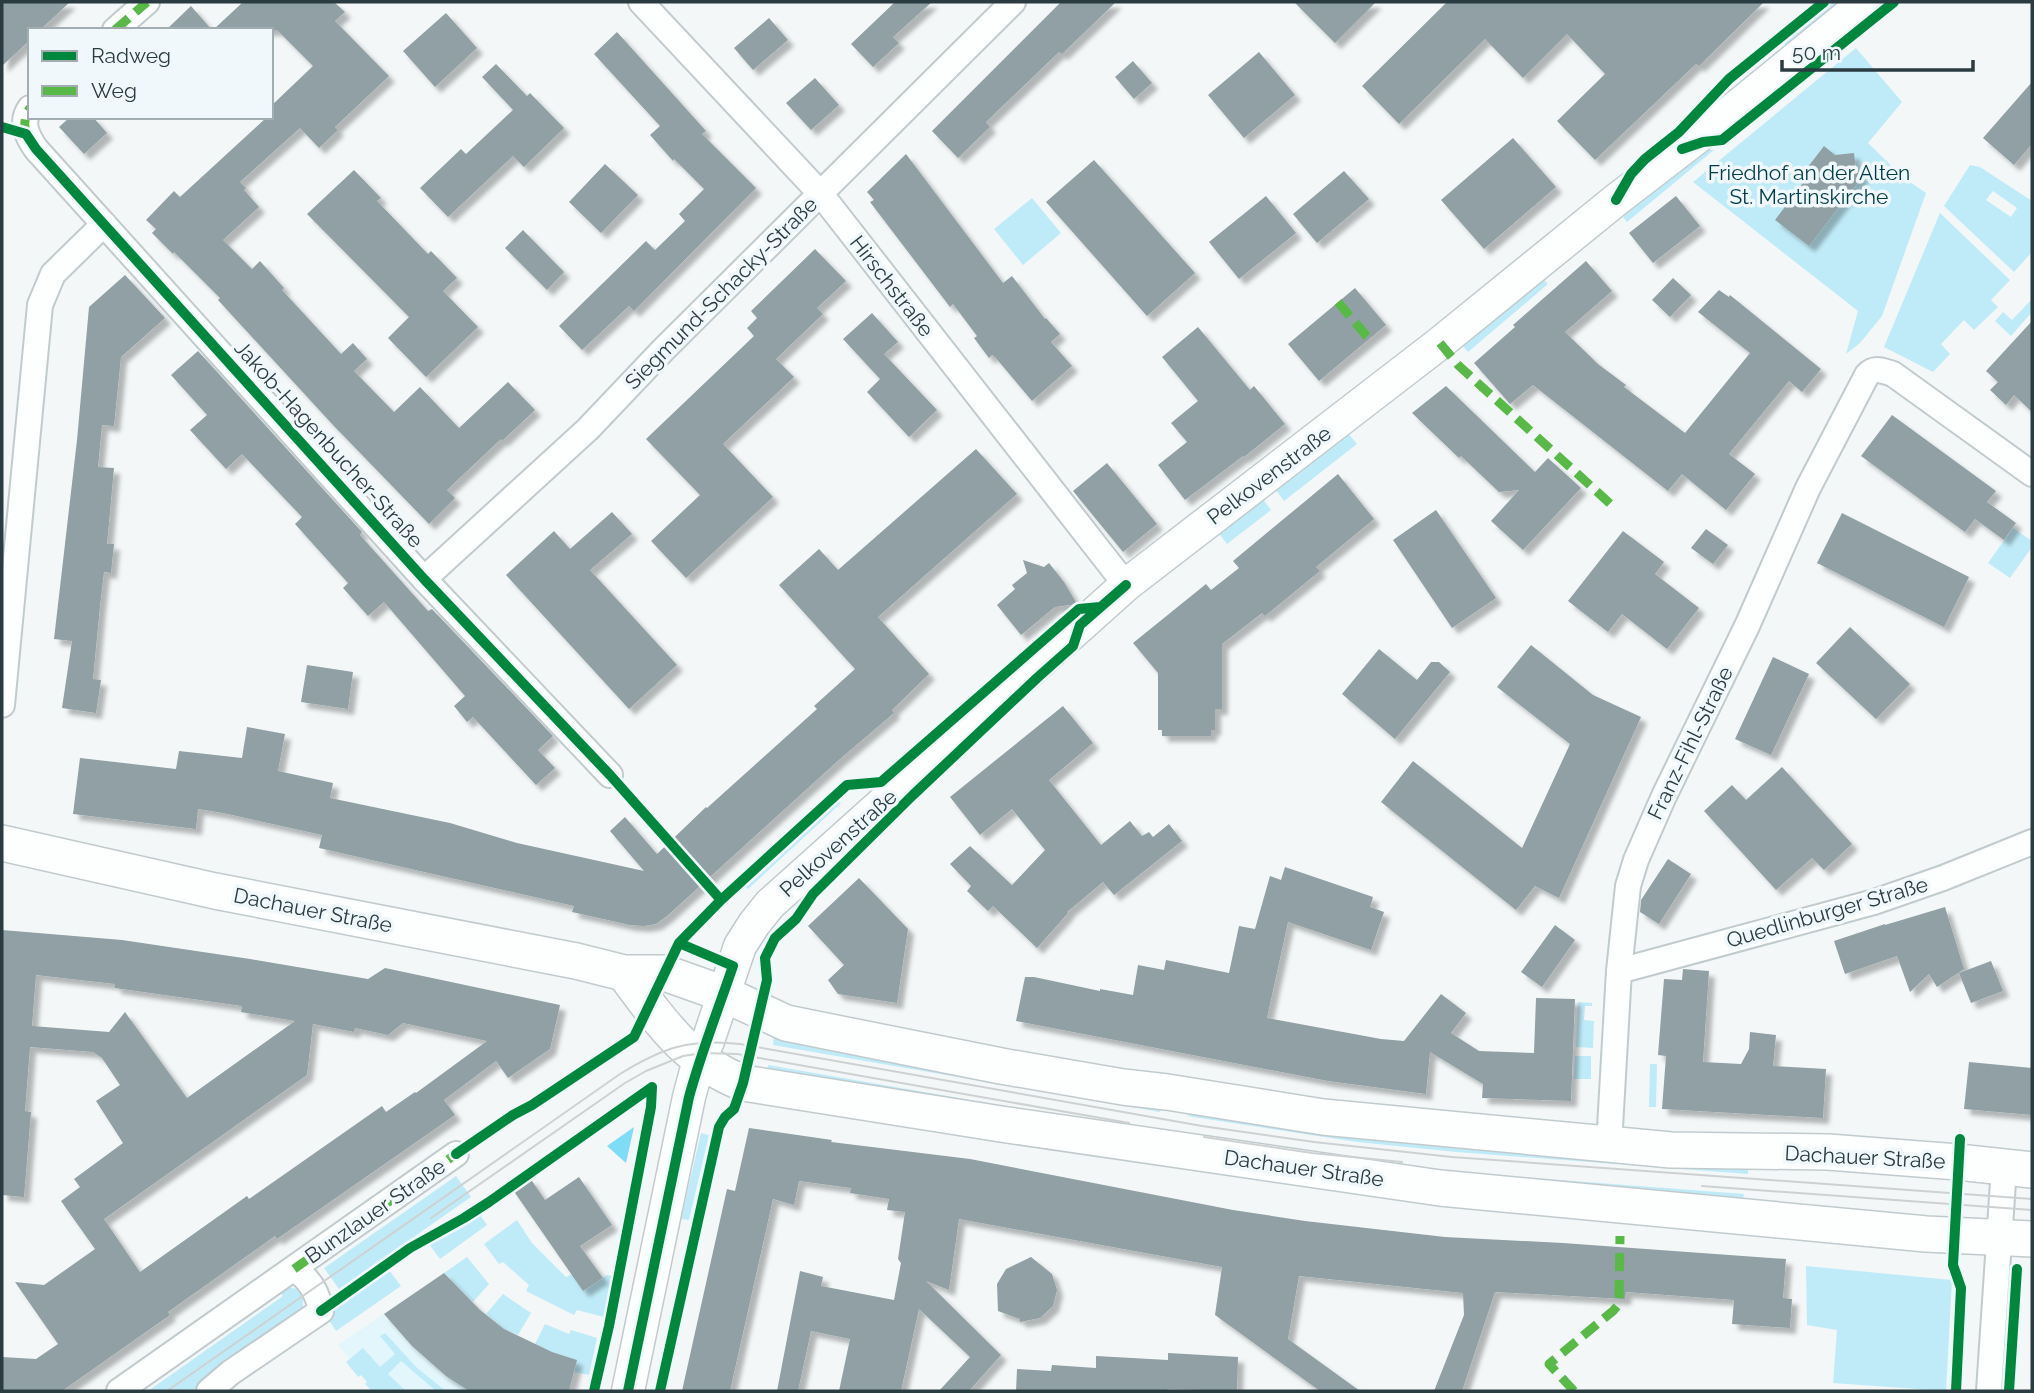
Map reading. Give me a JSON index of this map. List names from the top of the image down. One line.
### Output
{"streets":{"main road":["Dachauer Straße"],"street":["Hirschstraße","Siegmund-Schacky-Straße","Jakob-Hagenbucher-Straße","Pelkovenstraße","Franz-Fihl-Straße","Quedlinburger Straße","Bunzlauer Straße"]},"crossings":[["Hirschstraße","Siegmund-Schacky-Straße"],["Hirschstraße","Pelkovenstraße"],["Siegmund-Schacky-Straße","Jakob-Hagenbucher-Straße"],["Pelkovenstraße","Dachauer Straße"],["Franz-Fihl-Straße","Dachauer Straße"],["Franz-Fihl-Straße","Quedlinburger Straße"]],"parks":["Friedhof an der Alten St. Martinskirche"],"legend":["Radweg","Weg"],"scale_bar":"50 m"}
